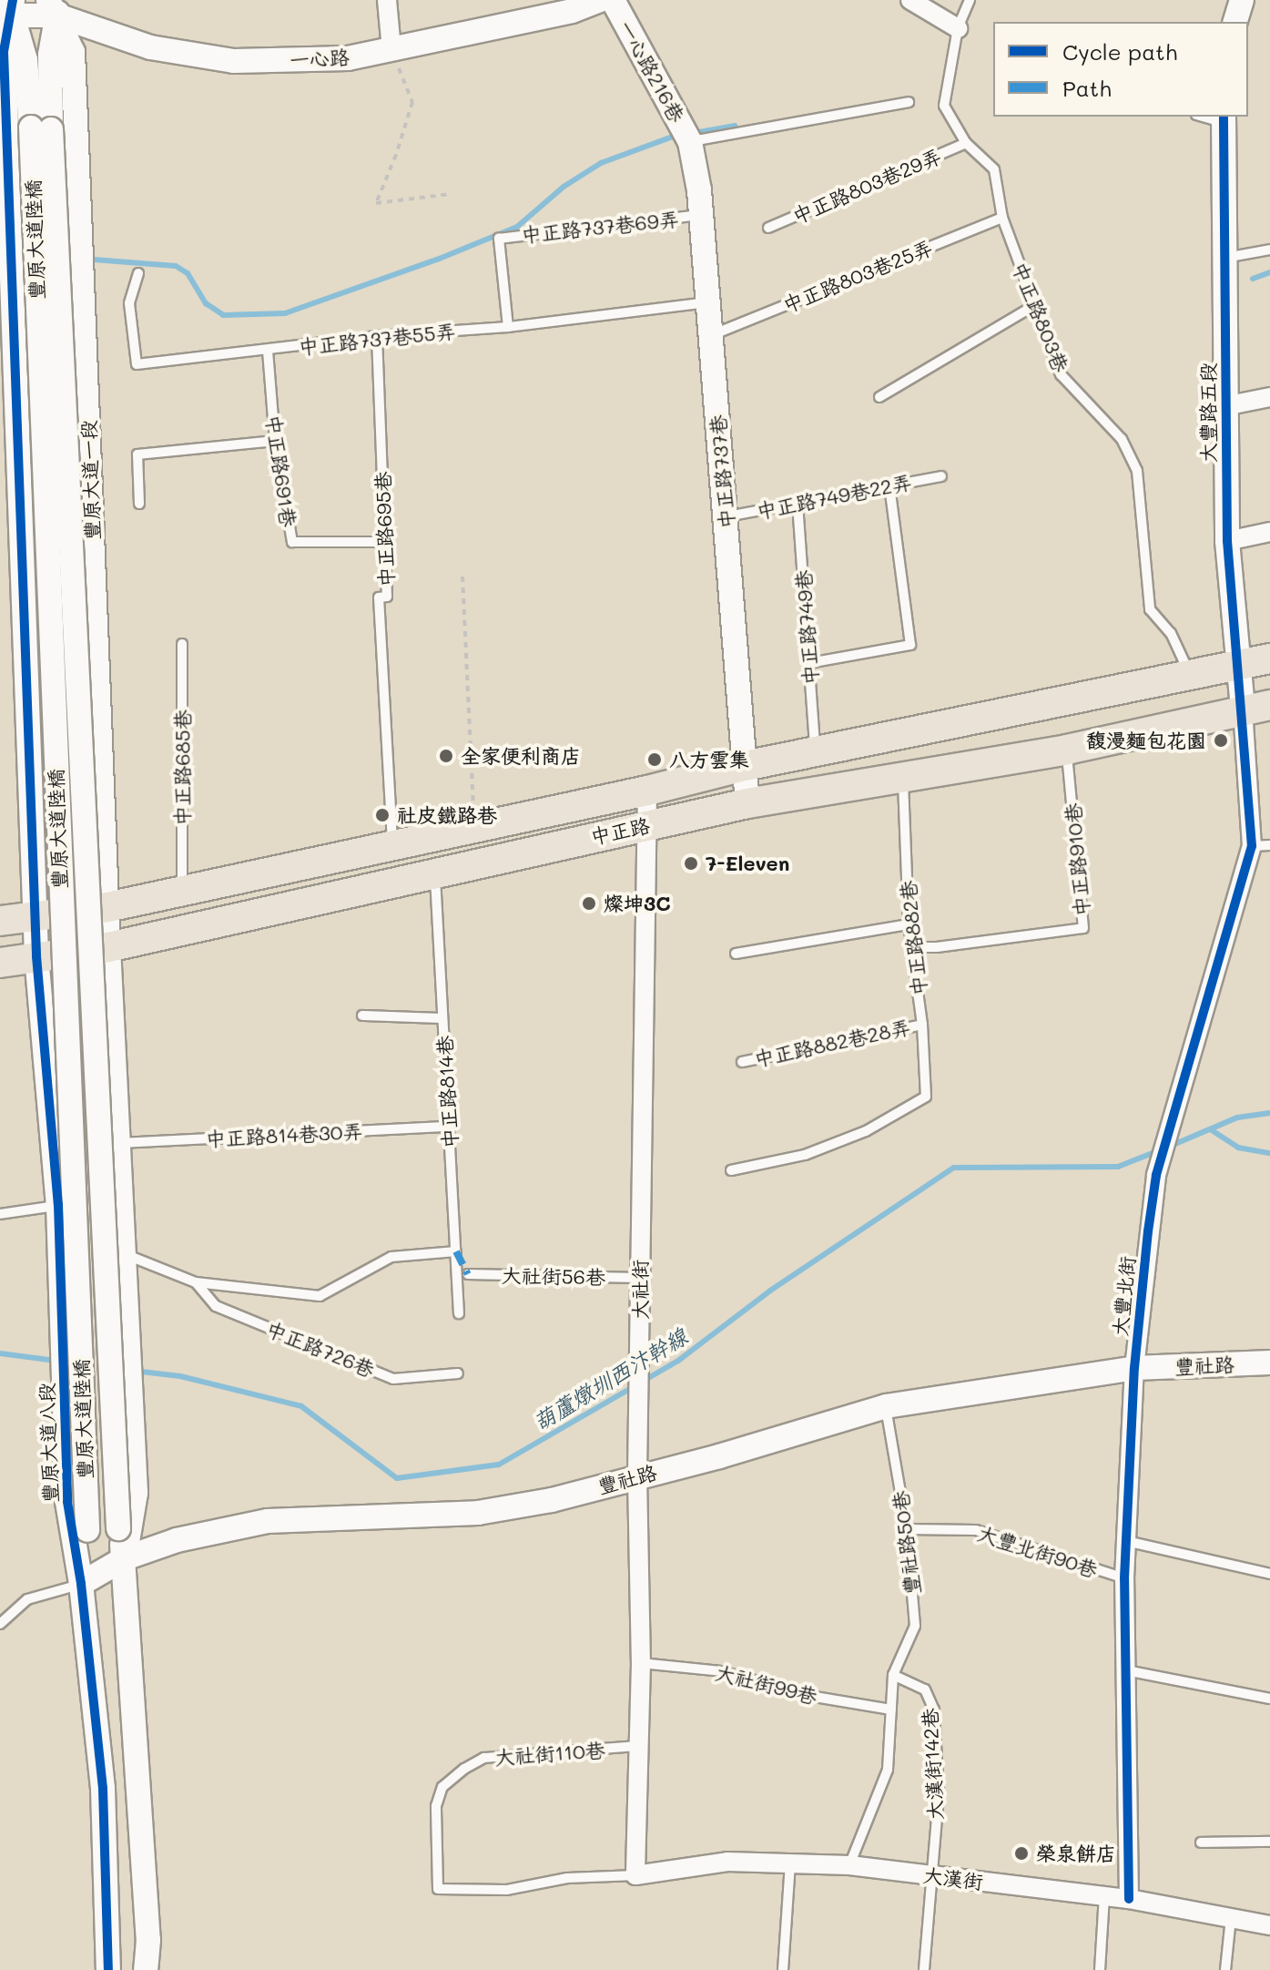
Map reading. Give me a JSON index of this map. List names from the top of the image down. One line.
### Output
{"streets":{"main road":["中正路"],"street":["一心路","一心路216巷","豐原大道陸橋","大豐路五段","中正路737巷","豐原大道一段","大社街","大豐北街","豐社路","豐原大道八段","大漢街"],"lane":["中正路803巷29弄","中正路737巷69弄","中正路803巷25弄","中正路803巷","中正路737巷55弄","中正路691巷","中正路749巷22弄","中正路695巷","中正路749巷","中正路685巷","中正路910巷","中正路882巷","中正路882巷28弄","中正路814巷","中正路814巷30弄","大社街56巷","中正路726巷","豐社路50巷","大豐北街90巷","大社街99巷","大社街110巷","大漢街142巷"]},"crossings":[["一心路","豐原大道一段"],["一心路216巷","中正路737巷"],["中正路803巷29弄","中正路803巷"],["中正路737巷69弄","中正路737巷55弄"],["中正路737巷69弄","中正路737巷"],["豐原大道陸橋","豐社路"],["豐原大道陸橋","豐原大道八段"],["中正路803巷25弄","中正路803巷"],["中正路803巷25弄","中正路737巷"],["中正路803巷","中正路"],["中正路737巷55弄","中正路691巷"],["中正路737巷55弄","中正路737巷"],["中正路737巷55弄","中正路695巷"],["大豐路五段","中正路"],["大豐路五段","大豐北街"],["中正路691巷","中正路695巷"],["中正路737巷","中正路749巷22弄"],["中正路737巷","中正路"],["豐原大道一段","中正路"],["中正路749巷22弄","中正路749巷"],["中正路695巷","中正路"],["中正路749巷","中正路"],["中正路685巷","中正路"],["中正路","中正路910巷"],["中正路","中正路882巷"],["中正路","中正路814巷"],["中正路","大社街"],["中正路","大豐北街"],["中正路","豐原大道八段"],["中正路910巷","中正路882巷"],["中正路882巷","中正路882巷28弄"],["中正路814巷","中正路814巷30弄"],["大社街56巷","大社街"],["大社街","豐社路"],["大社街","大社街99巷"],["大社街","大社街110巷"],["大社街","大漢街"],["大豐北街","豐社路"],["大豐北街","大豐北街90巷"],["大豐北街","大漢街"],["豐社路","豐原大道八段"],["豐社路","豐社路50巷"],["豐社路50巷","大豐北街90巷"],["豐社路50巷","大漢街142巷"],["大社街110巷","大漢街"],["大漢街142巷","大漢街"]],"water":["葫蘆燉圳西汴幹線"],"places":["馥漫麵包花園","全家便利商店","八方雲集","社皮鐵路巷","7-Eleven","燦坤3C","榮泉餅店"],"legend":["Cycle path","Path"]}
